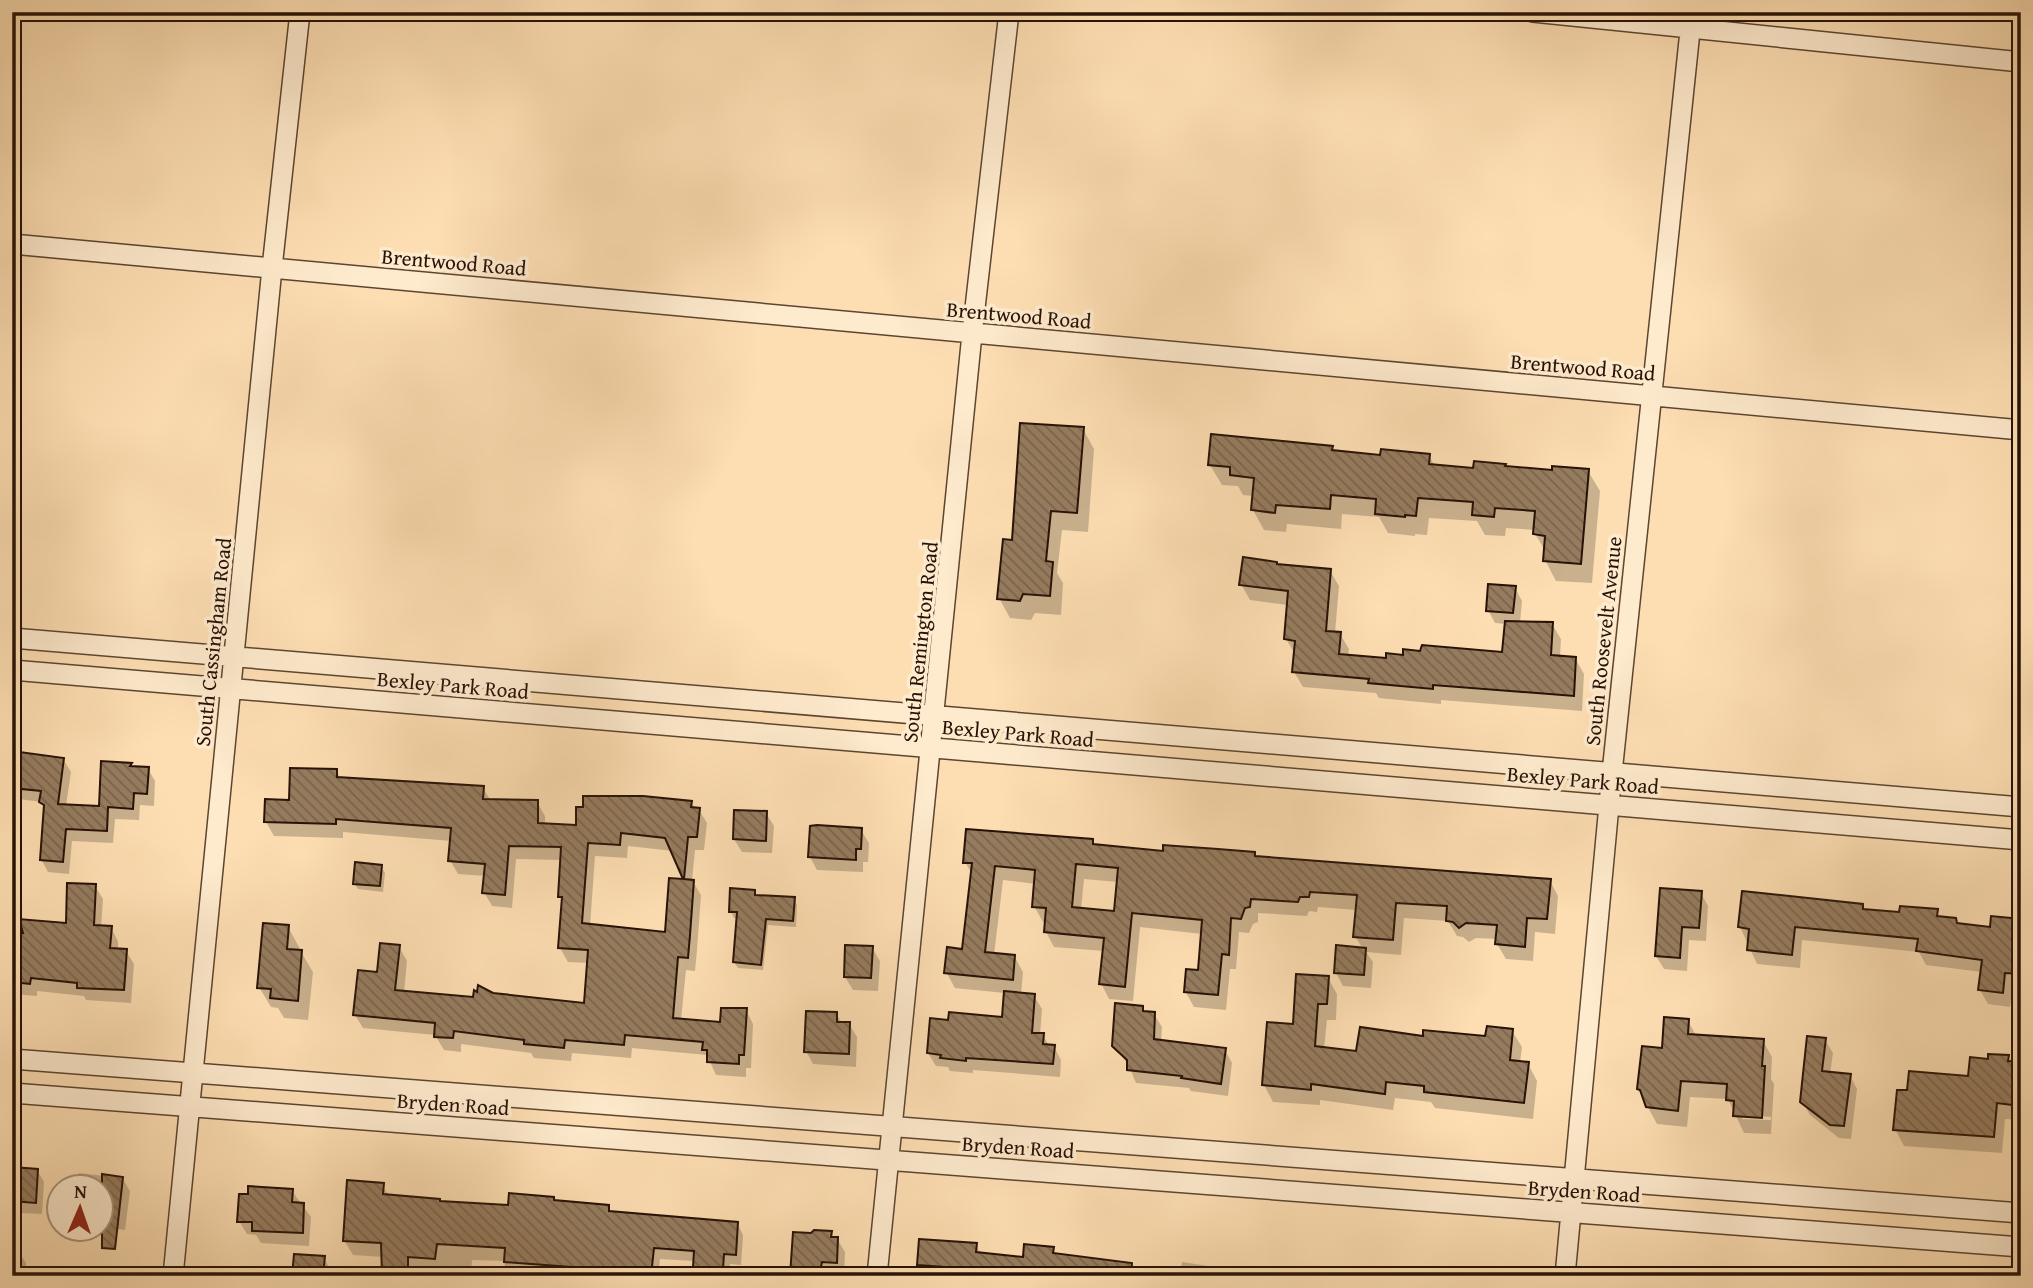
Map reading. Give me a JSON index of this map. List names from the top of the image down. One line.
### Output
{"streets":{"street":["Brentwood Road","South Roosevelt Avenue","South Cassingham Road","South Remington Road","Bexley Park Road","Bryden Road"]},"crossings":[["Brentwood Road","South Roosevelt Avenue"],["Brentwood Road","South Cassingham Road"],["Brentwood Road","South Remington Road"],["South Roosevelt Avenue","Bexley Park Road"],["South Roosevelt Avenue","Bryden Road"],["South Cassingham Road","Bexley Park Road"],["South Cassingham Road","Bryden Road"],["South Remington Road","Bexley Park Road"],["South Remington Road","Bryden Road"]],"north":"top"}
